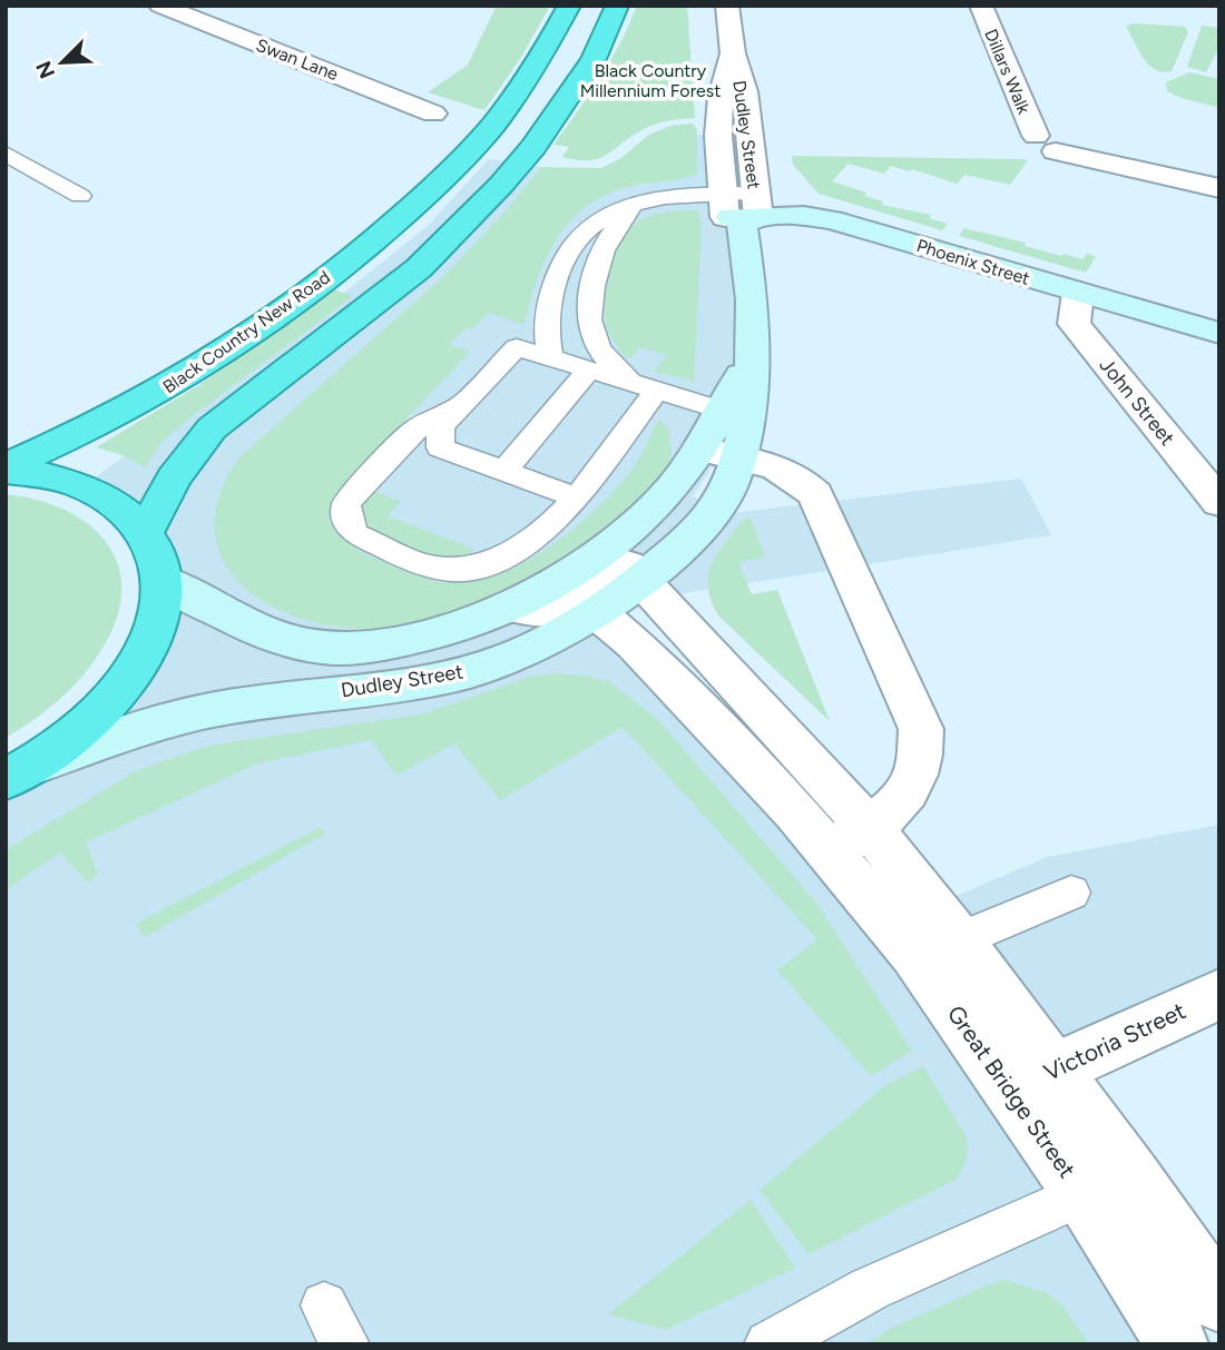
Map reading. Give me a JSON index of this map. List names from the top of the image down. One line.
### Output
{"streets":{"highway":["Black Country New Road"],"main road":["Dudley Street","Phoenix Street"],"street":["Swan Lane","Dillars Walk","John Street","Victoria Street","Great Bridge Street"]},"crossings":[["Dudley Street","Phoenix Street"],["Dudley Street","Great Bridge Street"],["Phoenix Street","John Street"],["Victoria Street","Great Bridge Street"]],"parks":["Black Country Millennium Forest"],"north":"bottom left"}
